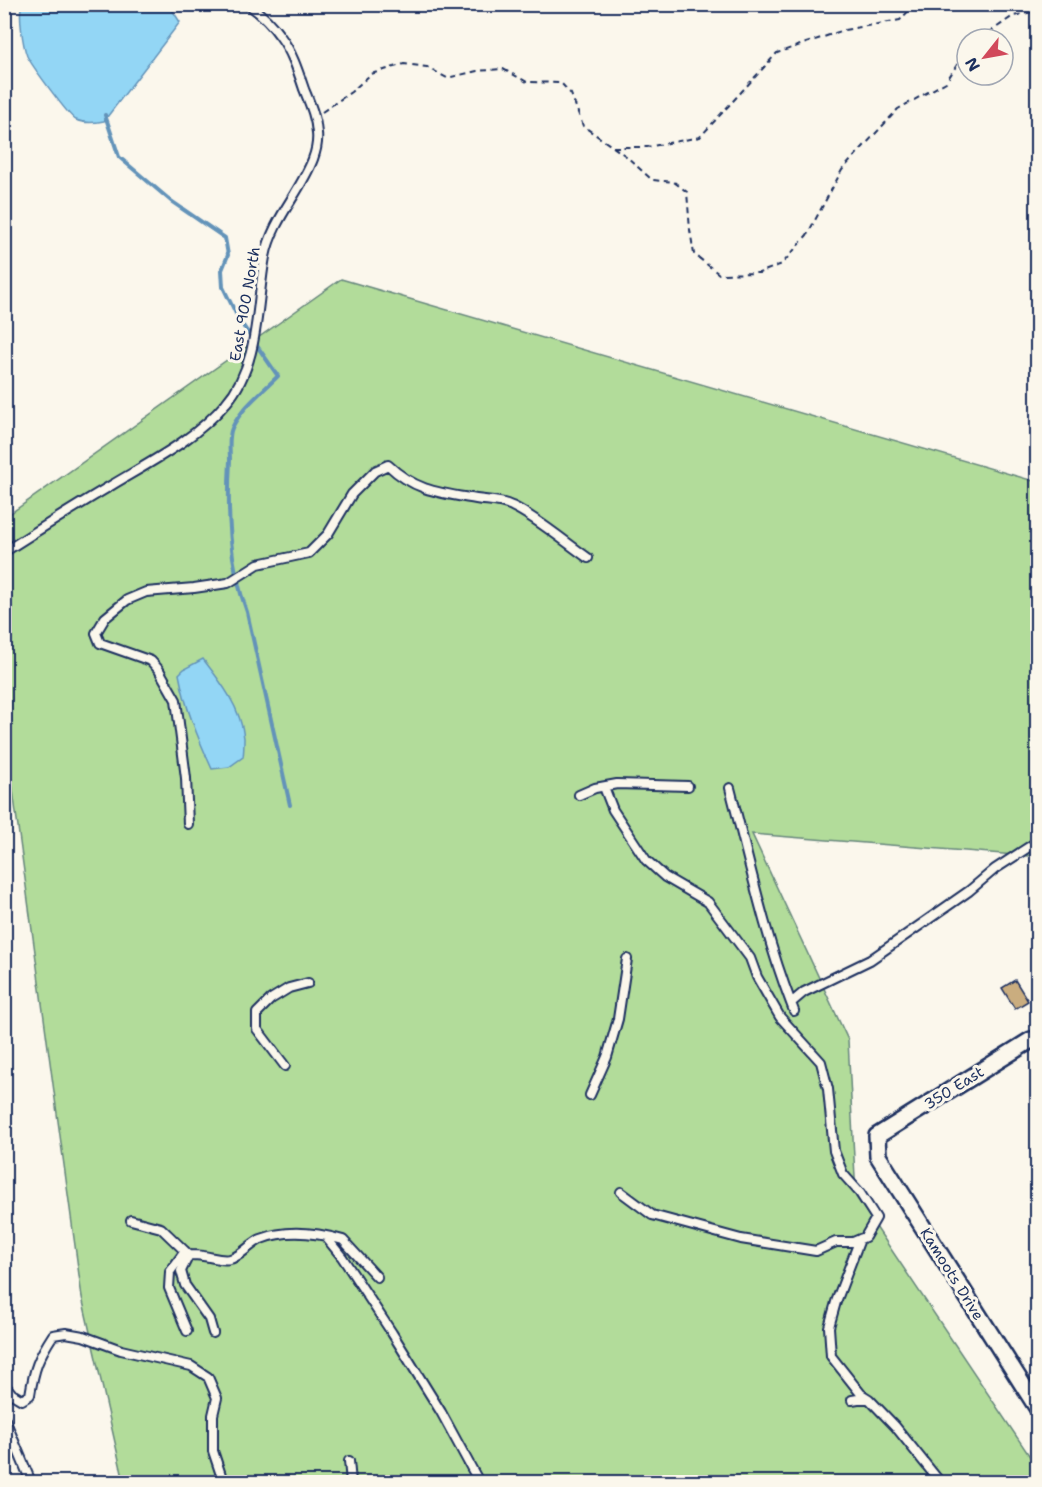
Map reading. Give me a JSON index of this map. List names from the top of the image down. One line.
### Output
{"streets":{"street":["350 East","Kamoots Drive"],"lane":["East 900 North"]},"crossings":[["350 East","Kamoots Drive"]],"north":"bottom left"}
